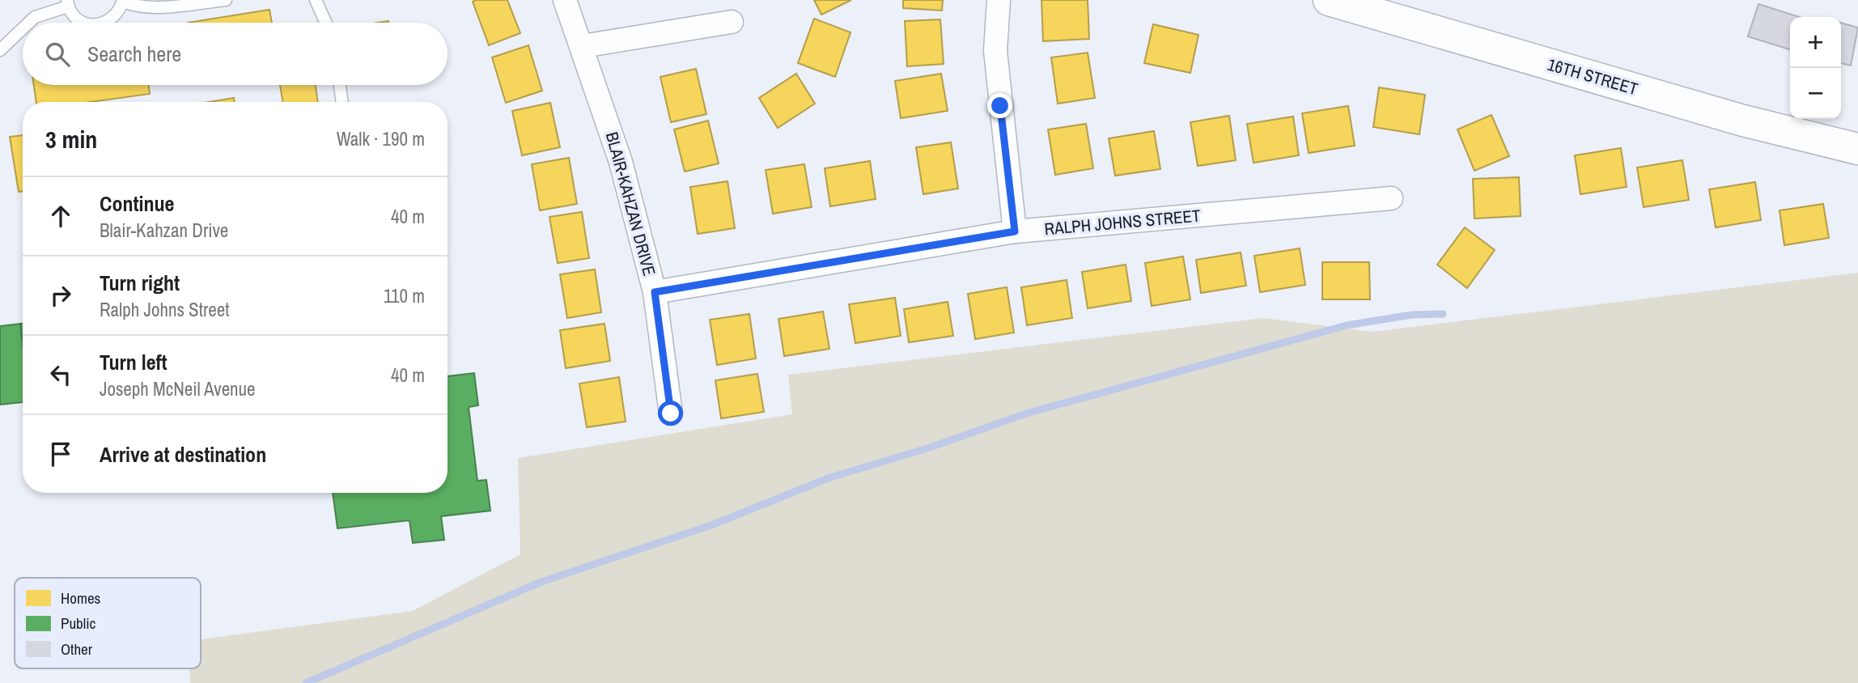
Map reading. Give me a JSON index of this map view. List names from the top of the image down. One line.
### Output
{"streets":{"street":["16TH STREET","BLAIR-KAHZAN DRIVE","RALPH JOHNS STREET"]},"crossings":[["BLAIR-KAHZAN DRIVE","RALPH JOHNS STREET"]],"legend":["Homes","Public","Other"],"page":{"map_buttons":["+","−"],"search":"Search here","heading":["3 min","Walk · 190 m"],"list":[["Continue","Blair-Kahzan Drive","40 m"],["Turn right","Ralph Johns Street","110 m"],["Turn left","Joseph McNeil Avenue","40 m"],"Arrive at destination"]}}
